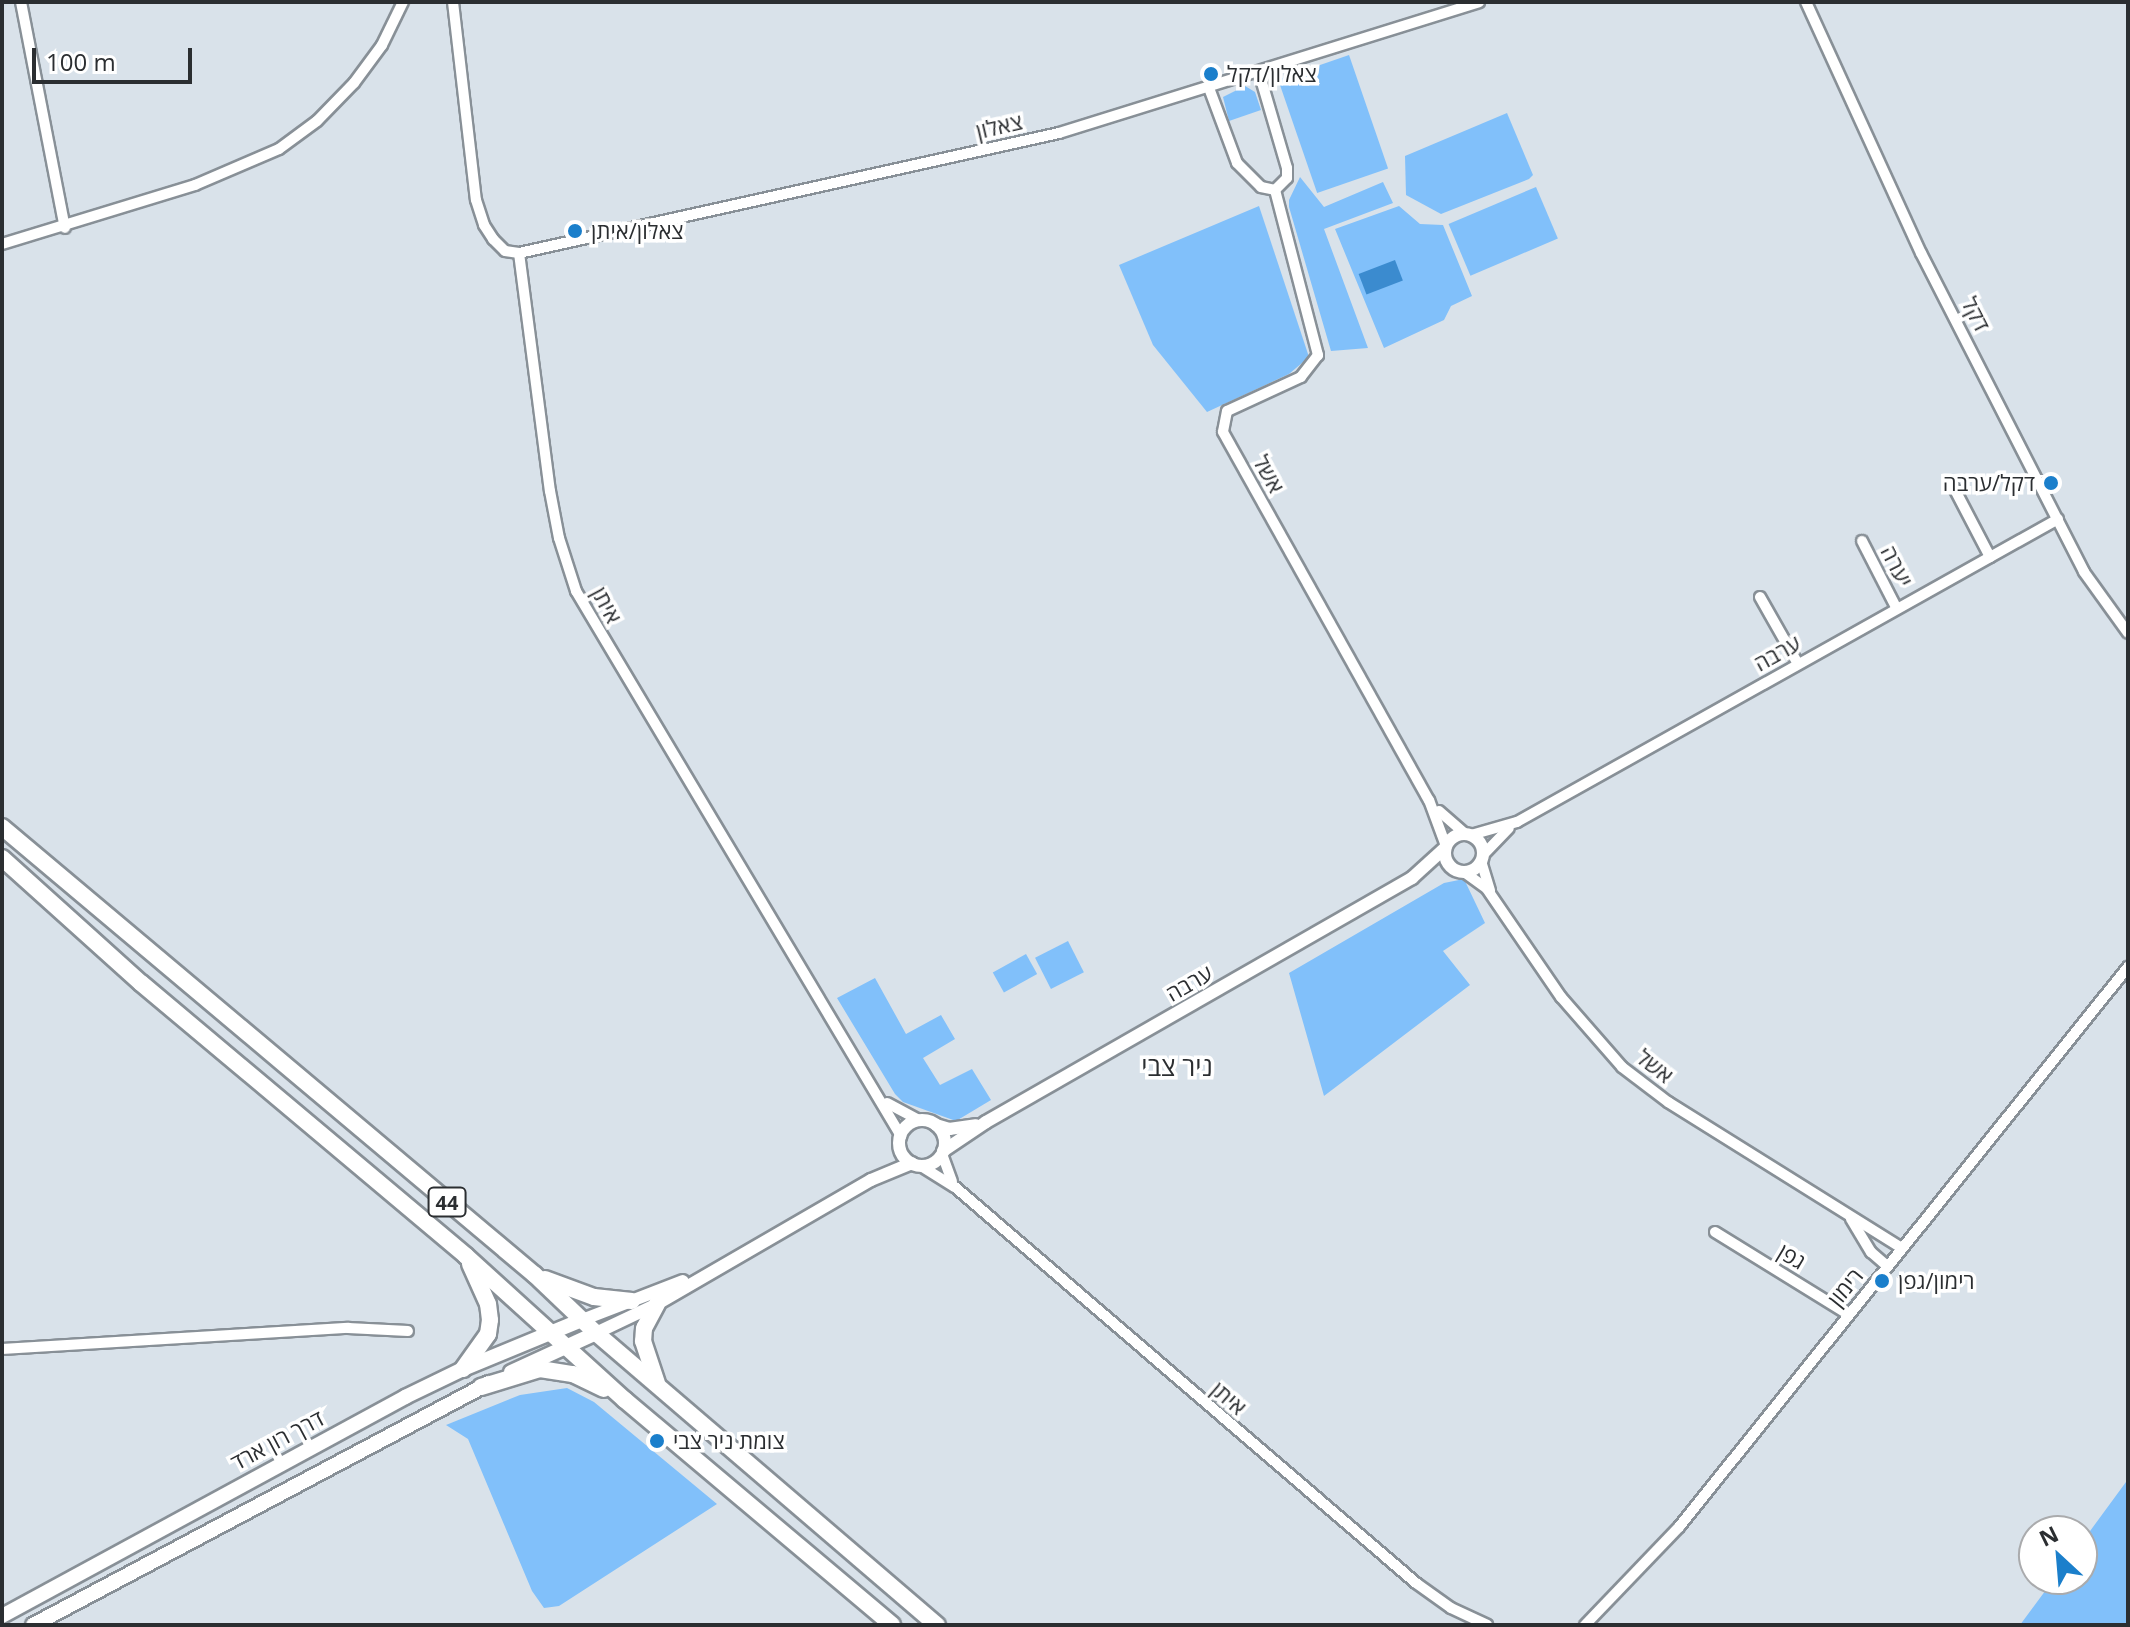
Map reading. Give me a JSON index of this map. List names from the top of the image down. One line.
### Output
{"streets":{"highway":["44"],"main road":["דרך רון ארד"],"street":["צאלון","דקל","אשל","יערה","איתן","ערבה","גפן","רימון"]},"crossings":[["צאלון","אשל"],["צאלון","איתן"],["דקל","ערבה"],["אשל","ערבה"],["אשל","רימון"],["יערה","ערבה"],["איתן","ערבה"],["44","דרך רון ארד"],["גפן","רימון"]],"districts":["ניר צבי"],"places":["צאלון/דקל","צאלון/איתן","דקל/ערבה","רימון/גפן","צומת ניר צבי"],"scale_bar":"100 m","north":"top left"}
